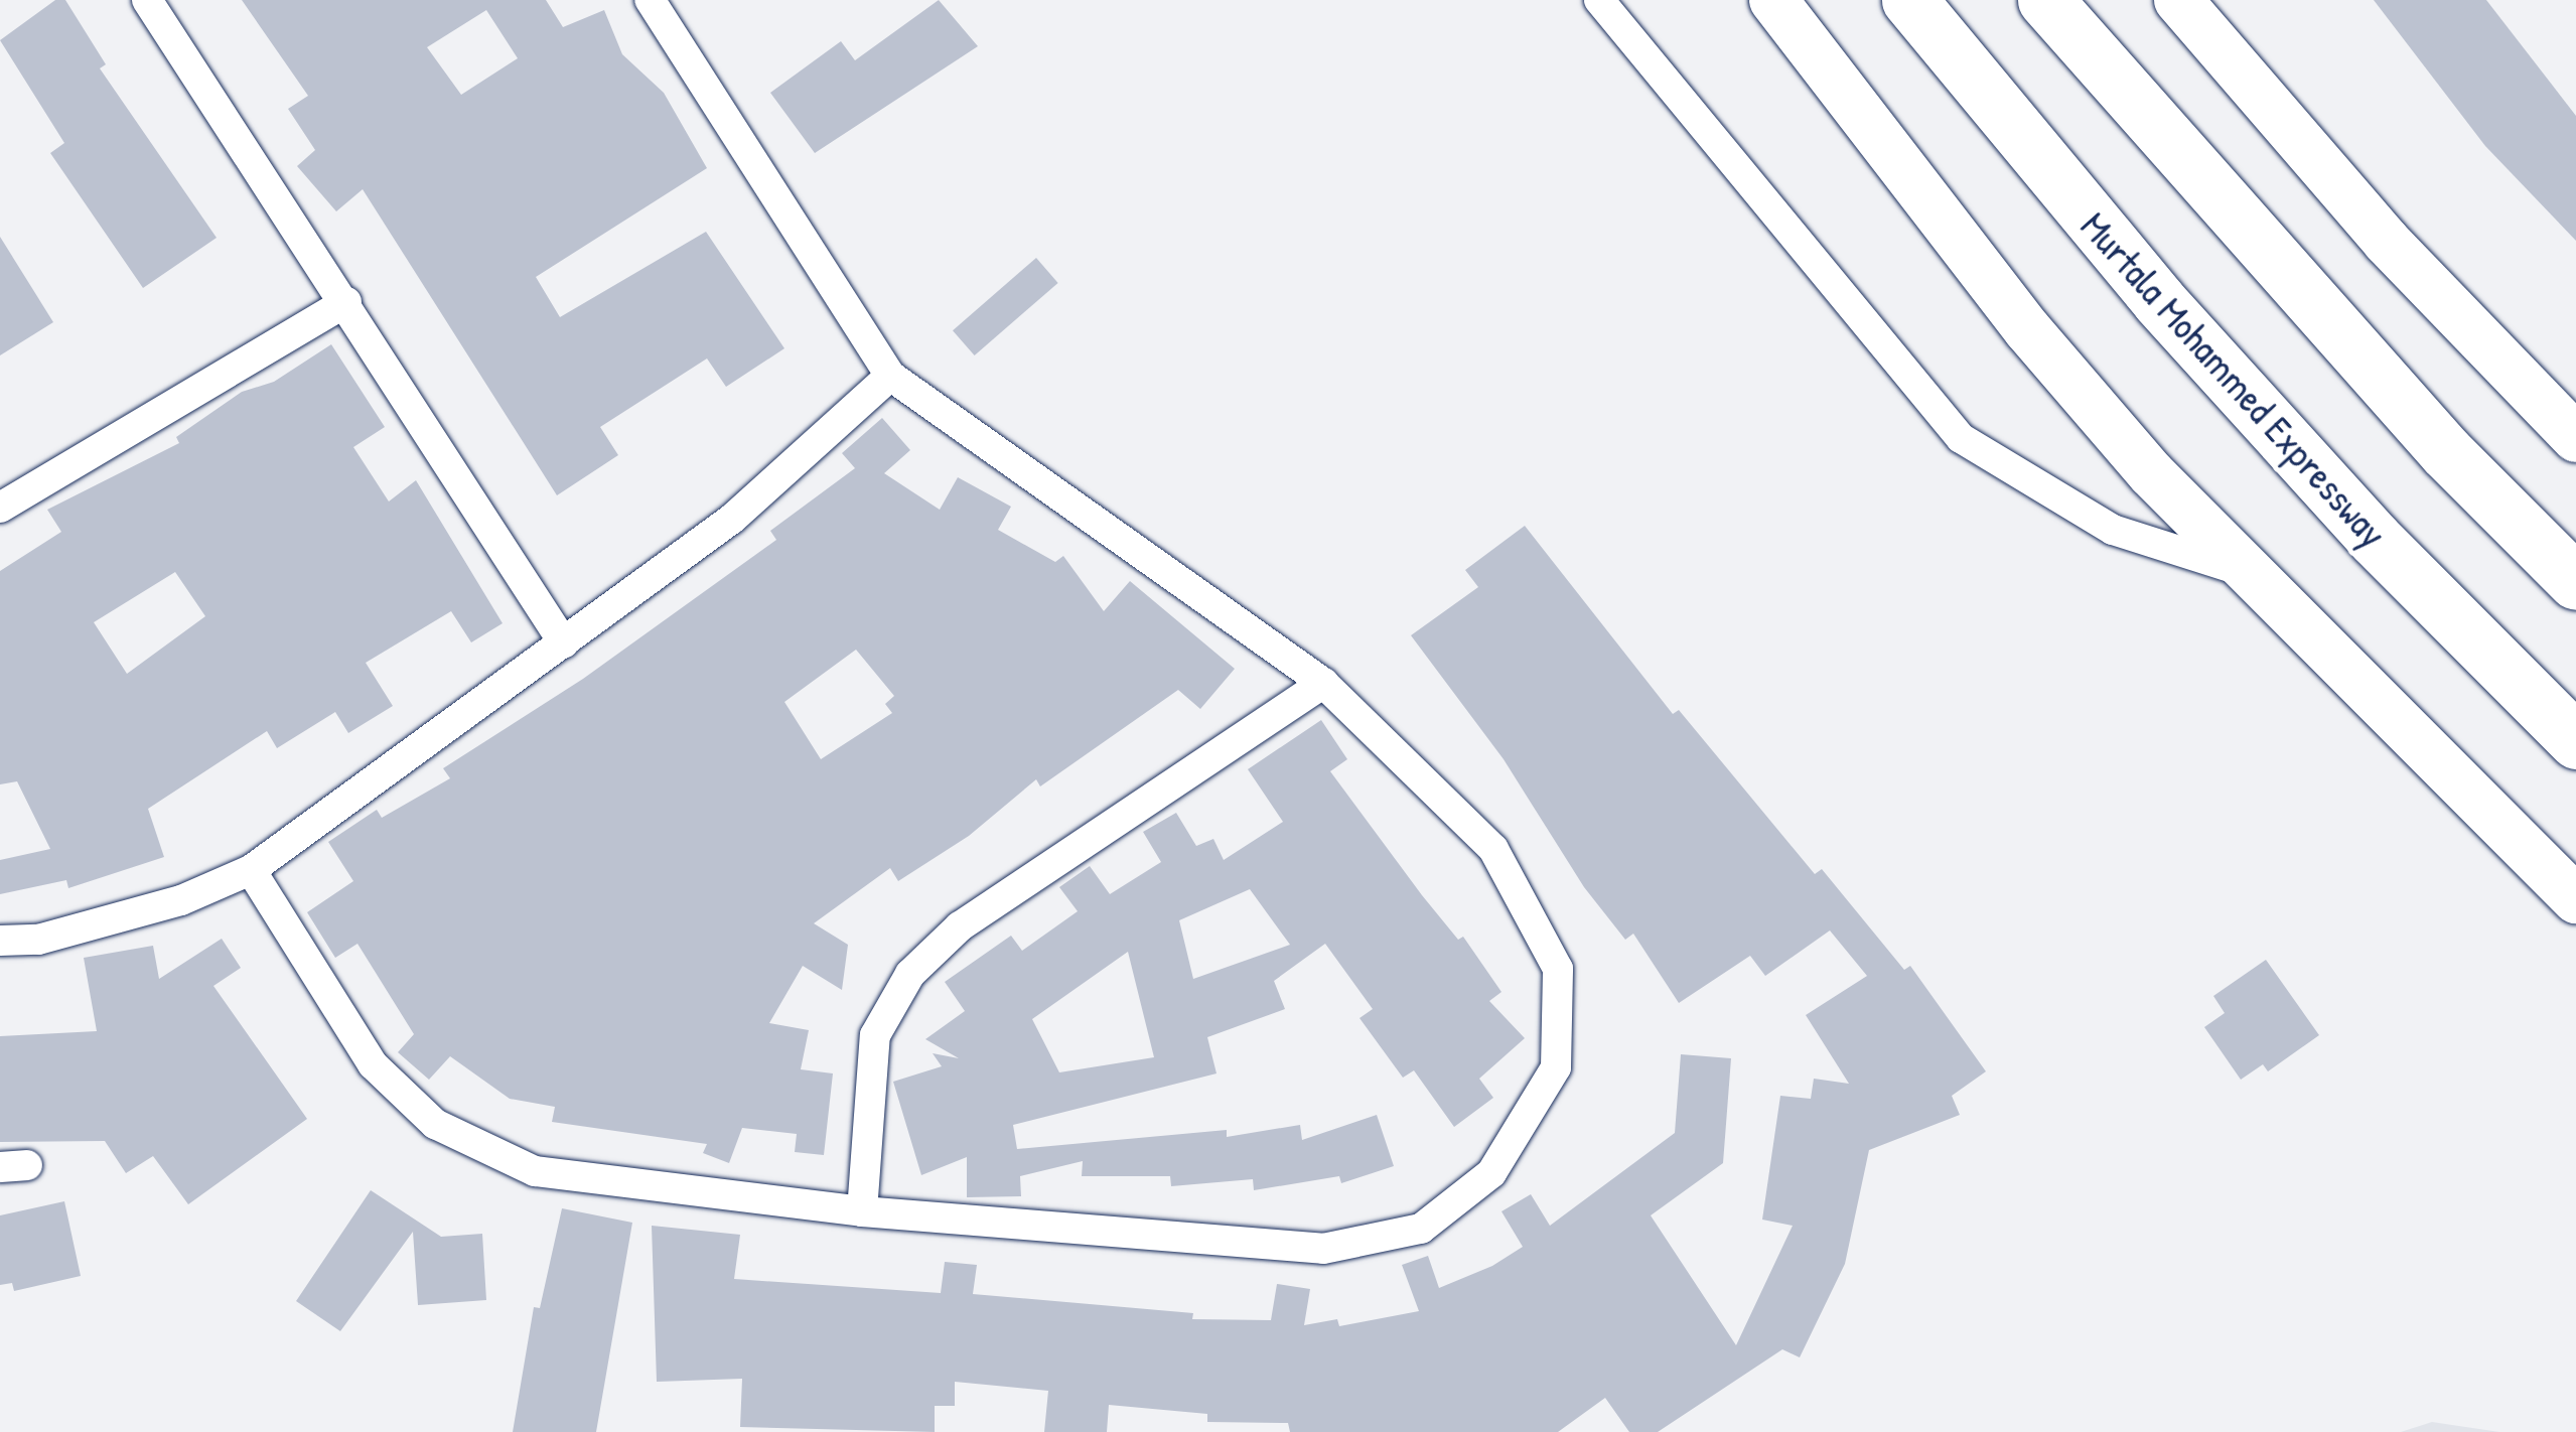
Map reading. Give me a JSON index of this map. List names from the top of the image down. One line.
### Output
{"streets":{"highway":["Murtala Mohammed Expressway"]}}
